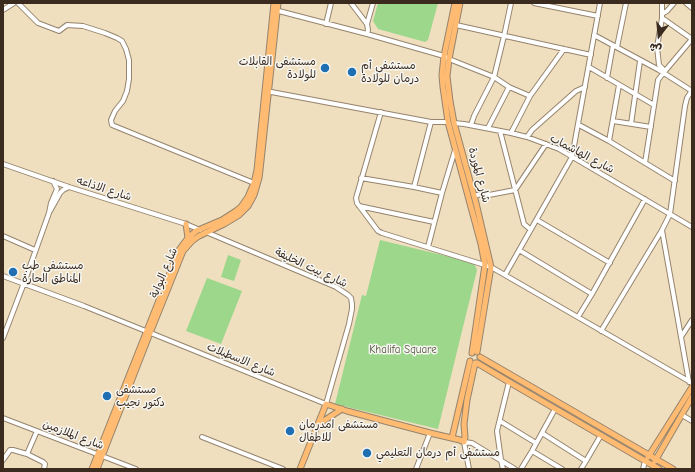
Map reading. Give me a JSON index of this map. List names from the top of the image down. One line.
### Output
{"streets":{"main road":["شارع الموردة","شارع البوابة"],"street":["شارع الهاشماب","شارع الاذاعه","شارع بيت الخليفة","شارع الاسطبلات","شارع الملازمين"]},"crossings":[["شارع الهاشماب","شارع الموردة"],["شارع الهاشماب","شارع البوابة"],["شارع الاذاعه","شارع بيت الخليفة"],["شارع الاذاعه","شارع البوابة"],["شارع بيت الخليفة","شارع البوابة"],["شارع بيت الخليفة","شارع الاسطبلات"],["شارع البوابة","شارع الاسطبلات"],["شارع البوابة","شارع الملازمين"]],"parks":["Khalifa Square"],"places":["مستشفى القابلات للولادة","مستشفى أم درمان للولادة","مستشفى طب المناطق الحارة","مستشفى دكتور نجيب","مستشفى امدرمان للاطفال","مستشفى أم درمان التعليمي"],"north":"bottom"}
